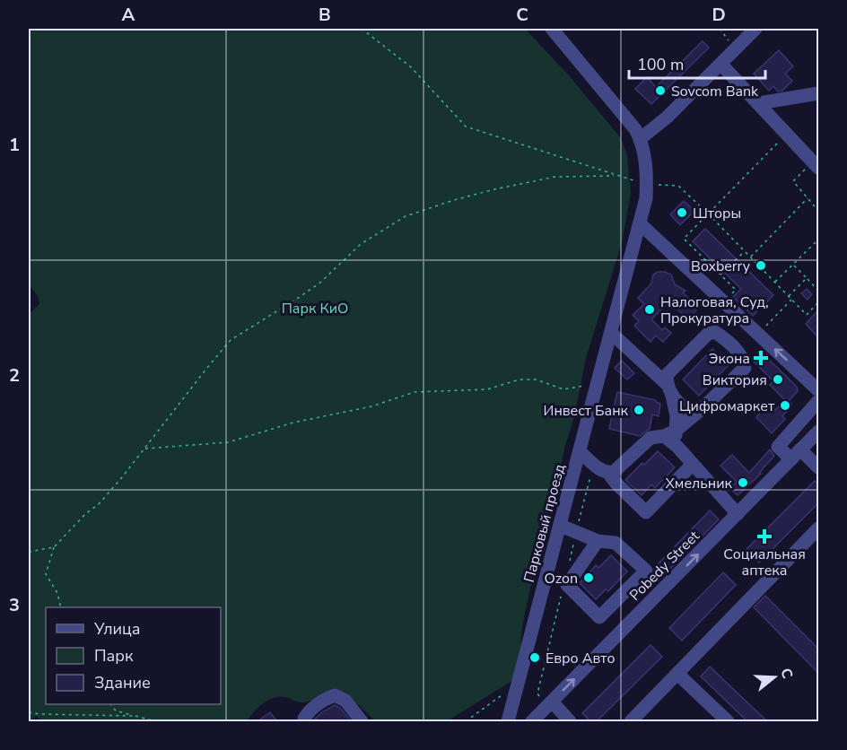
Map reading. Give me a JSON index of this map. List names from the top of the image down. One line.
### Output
{"streets":{"street":["Парковый проезд","Pobedy Street"]},"parks":["Парк КиО"],"places":{"other":["Sovcom Bank","Шторы","Boxberry","Налоговая, Суд, Прокуратура","Виктория","Цифромаркет","Инвест Банк","Хмельник","Ozon","Евро Авто"],"health":["Экона","Социальная аптека"]},"legend":["Улица","Парк","Здание"],"scale_bar":"100 m","north":"right","grid":{"columns":["A","B","C","D"],"rows":["1","2","3"]}}
